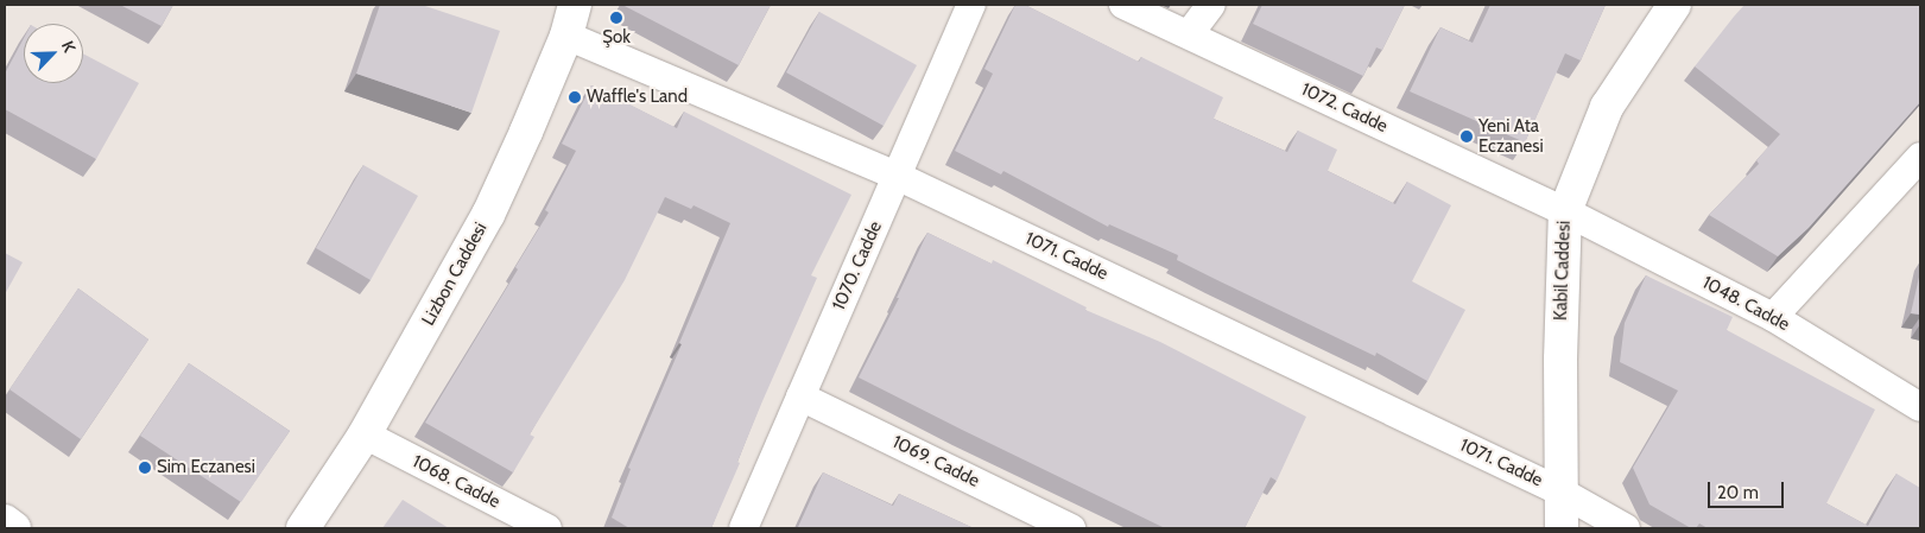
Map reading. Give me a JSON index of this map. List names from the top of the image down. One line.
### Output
{"streets":{"main road":["Kabil Caddesi","Lizbon Caddesi"],"street":["1072. Cadde","1071. Cadde","1070. Cadde","1048. Cadde","1069. Cadde","1068. Cadde"]},"crossings":[["1072. Cadde","Kabil Caddesi"],["1072. Cadde","1048. Cadde"],["1071. Cadde","1070. Cadde"],["1071. Cadde","Kabil Caddesi"],["1071. Cadde","Lizbon Caddesi"],["1070. Cadde","1069. Cadde"],["Kabil Caddesi","1048. Cadde"],["Lizbon Caddesi","1068. Cadde"]],"places":["Şok","Waffle's Land","Yeni Ata Eczanesi","Sim Eczanesi"],"scale_bar":"20 m","north":"top right"}
